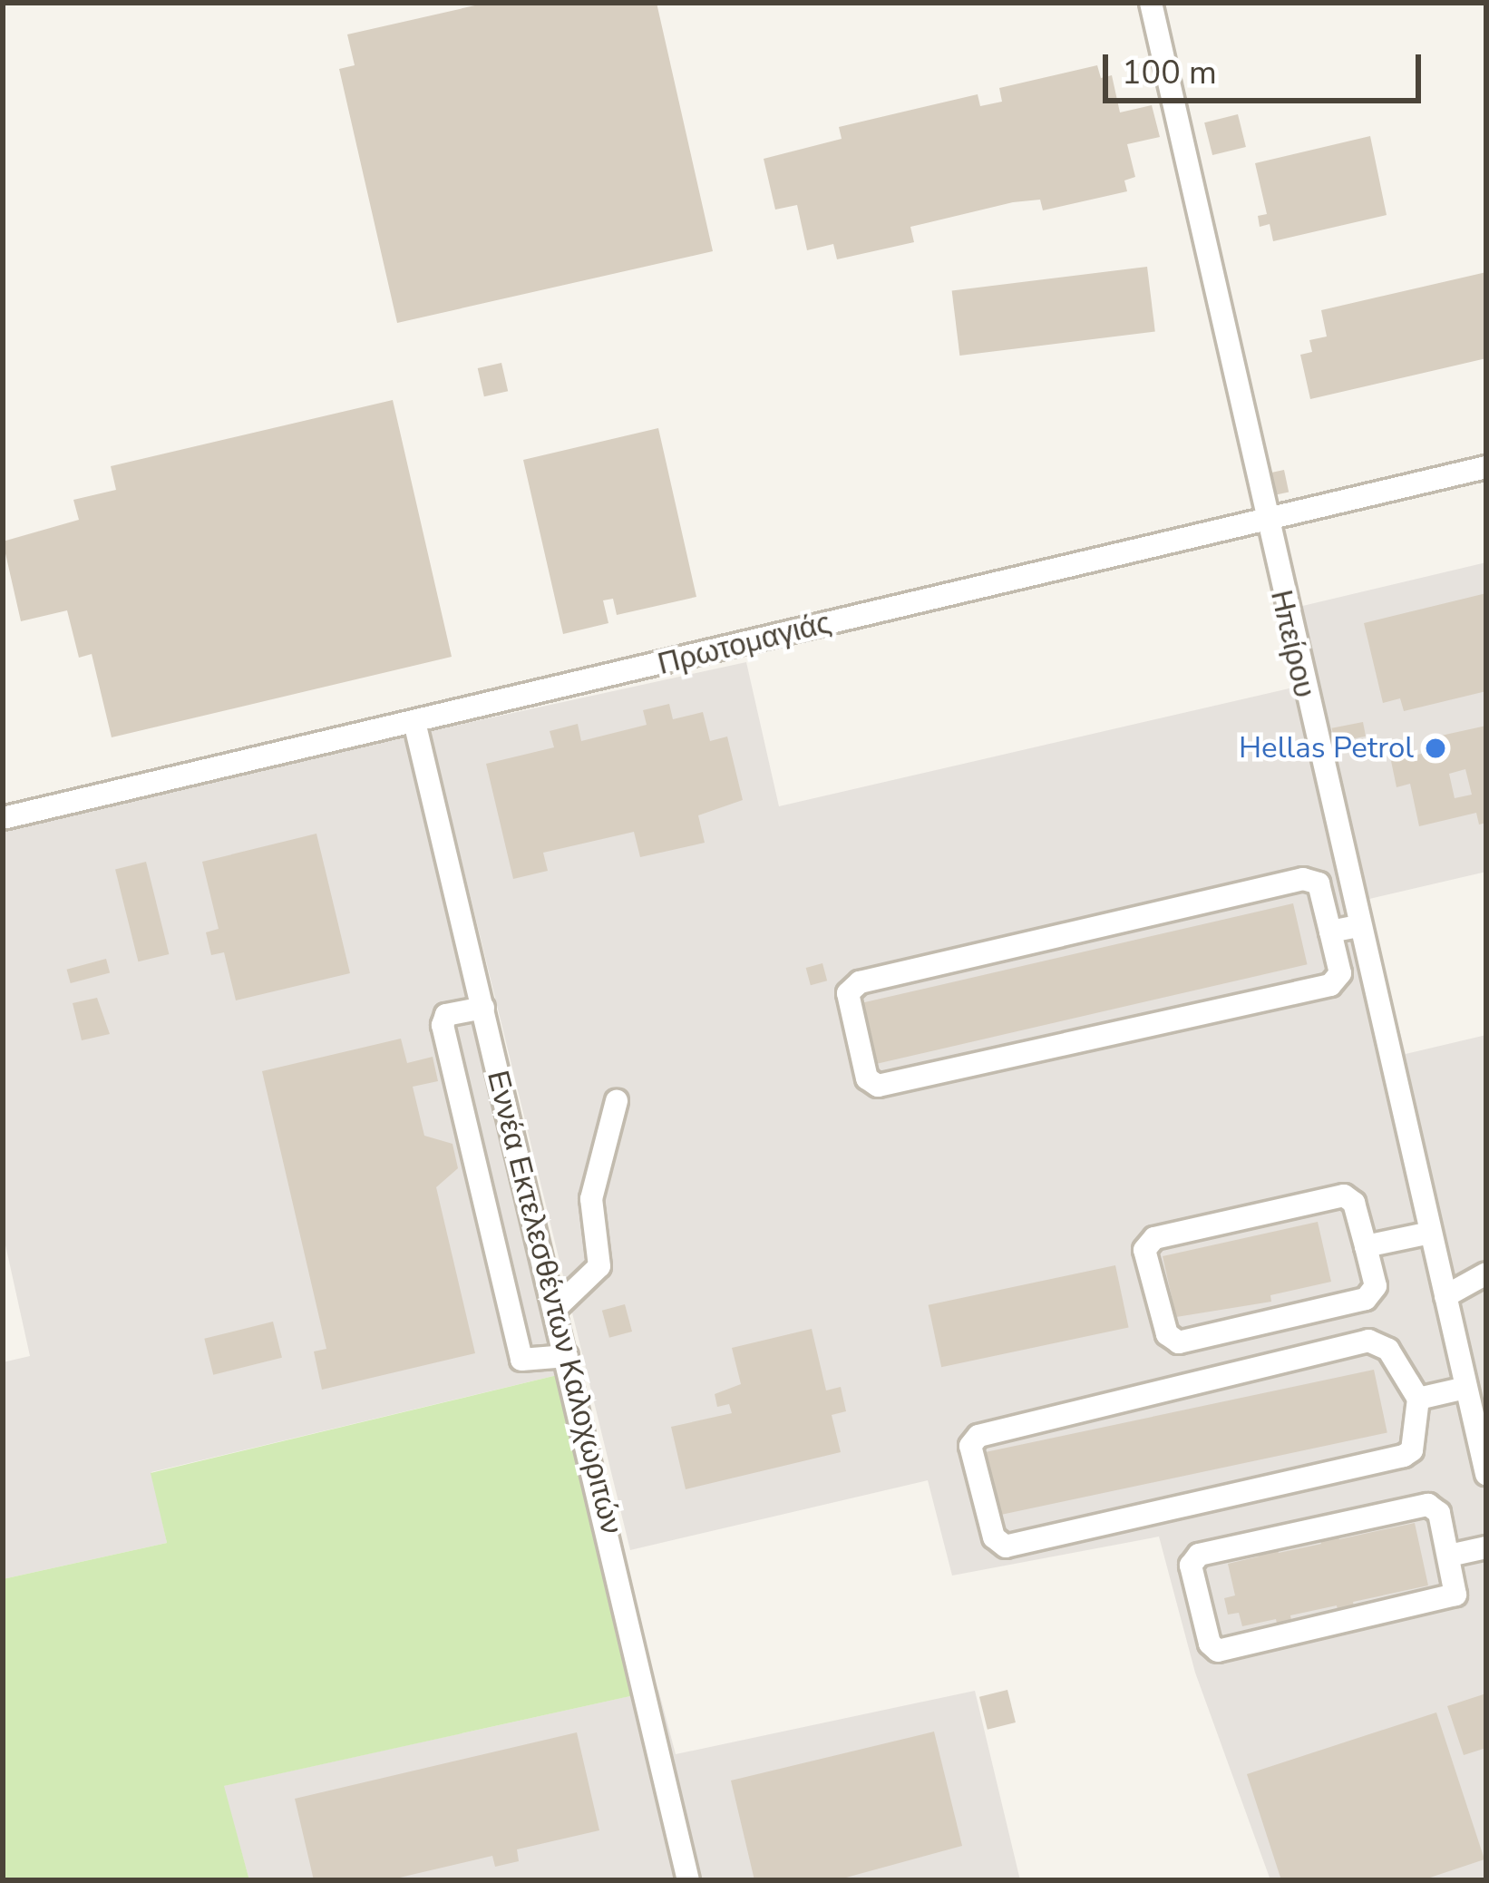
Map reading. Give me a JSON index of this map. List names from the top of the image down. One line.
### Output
{"streets":{"street":["Πρωτομαγιάς","Ηπείρου","Εννέα Εκτελεσθέντων Καλοχωριτών"]},"crossings":[["Πρωτομαγιάς","Ηπείρου"],["Πρωτομαγιάς","Εννέα Εκτελεσθέντων Καλοχωριτών"]],"places":["Hellas Petrol"],"scale_bar":"100 m"}
